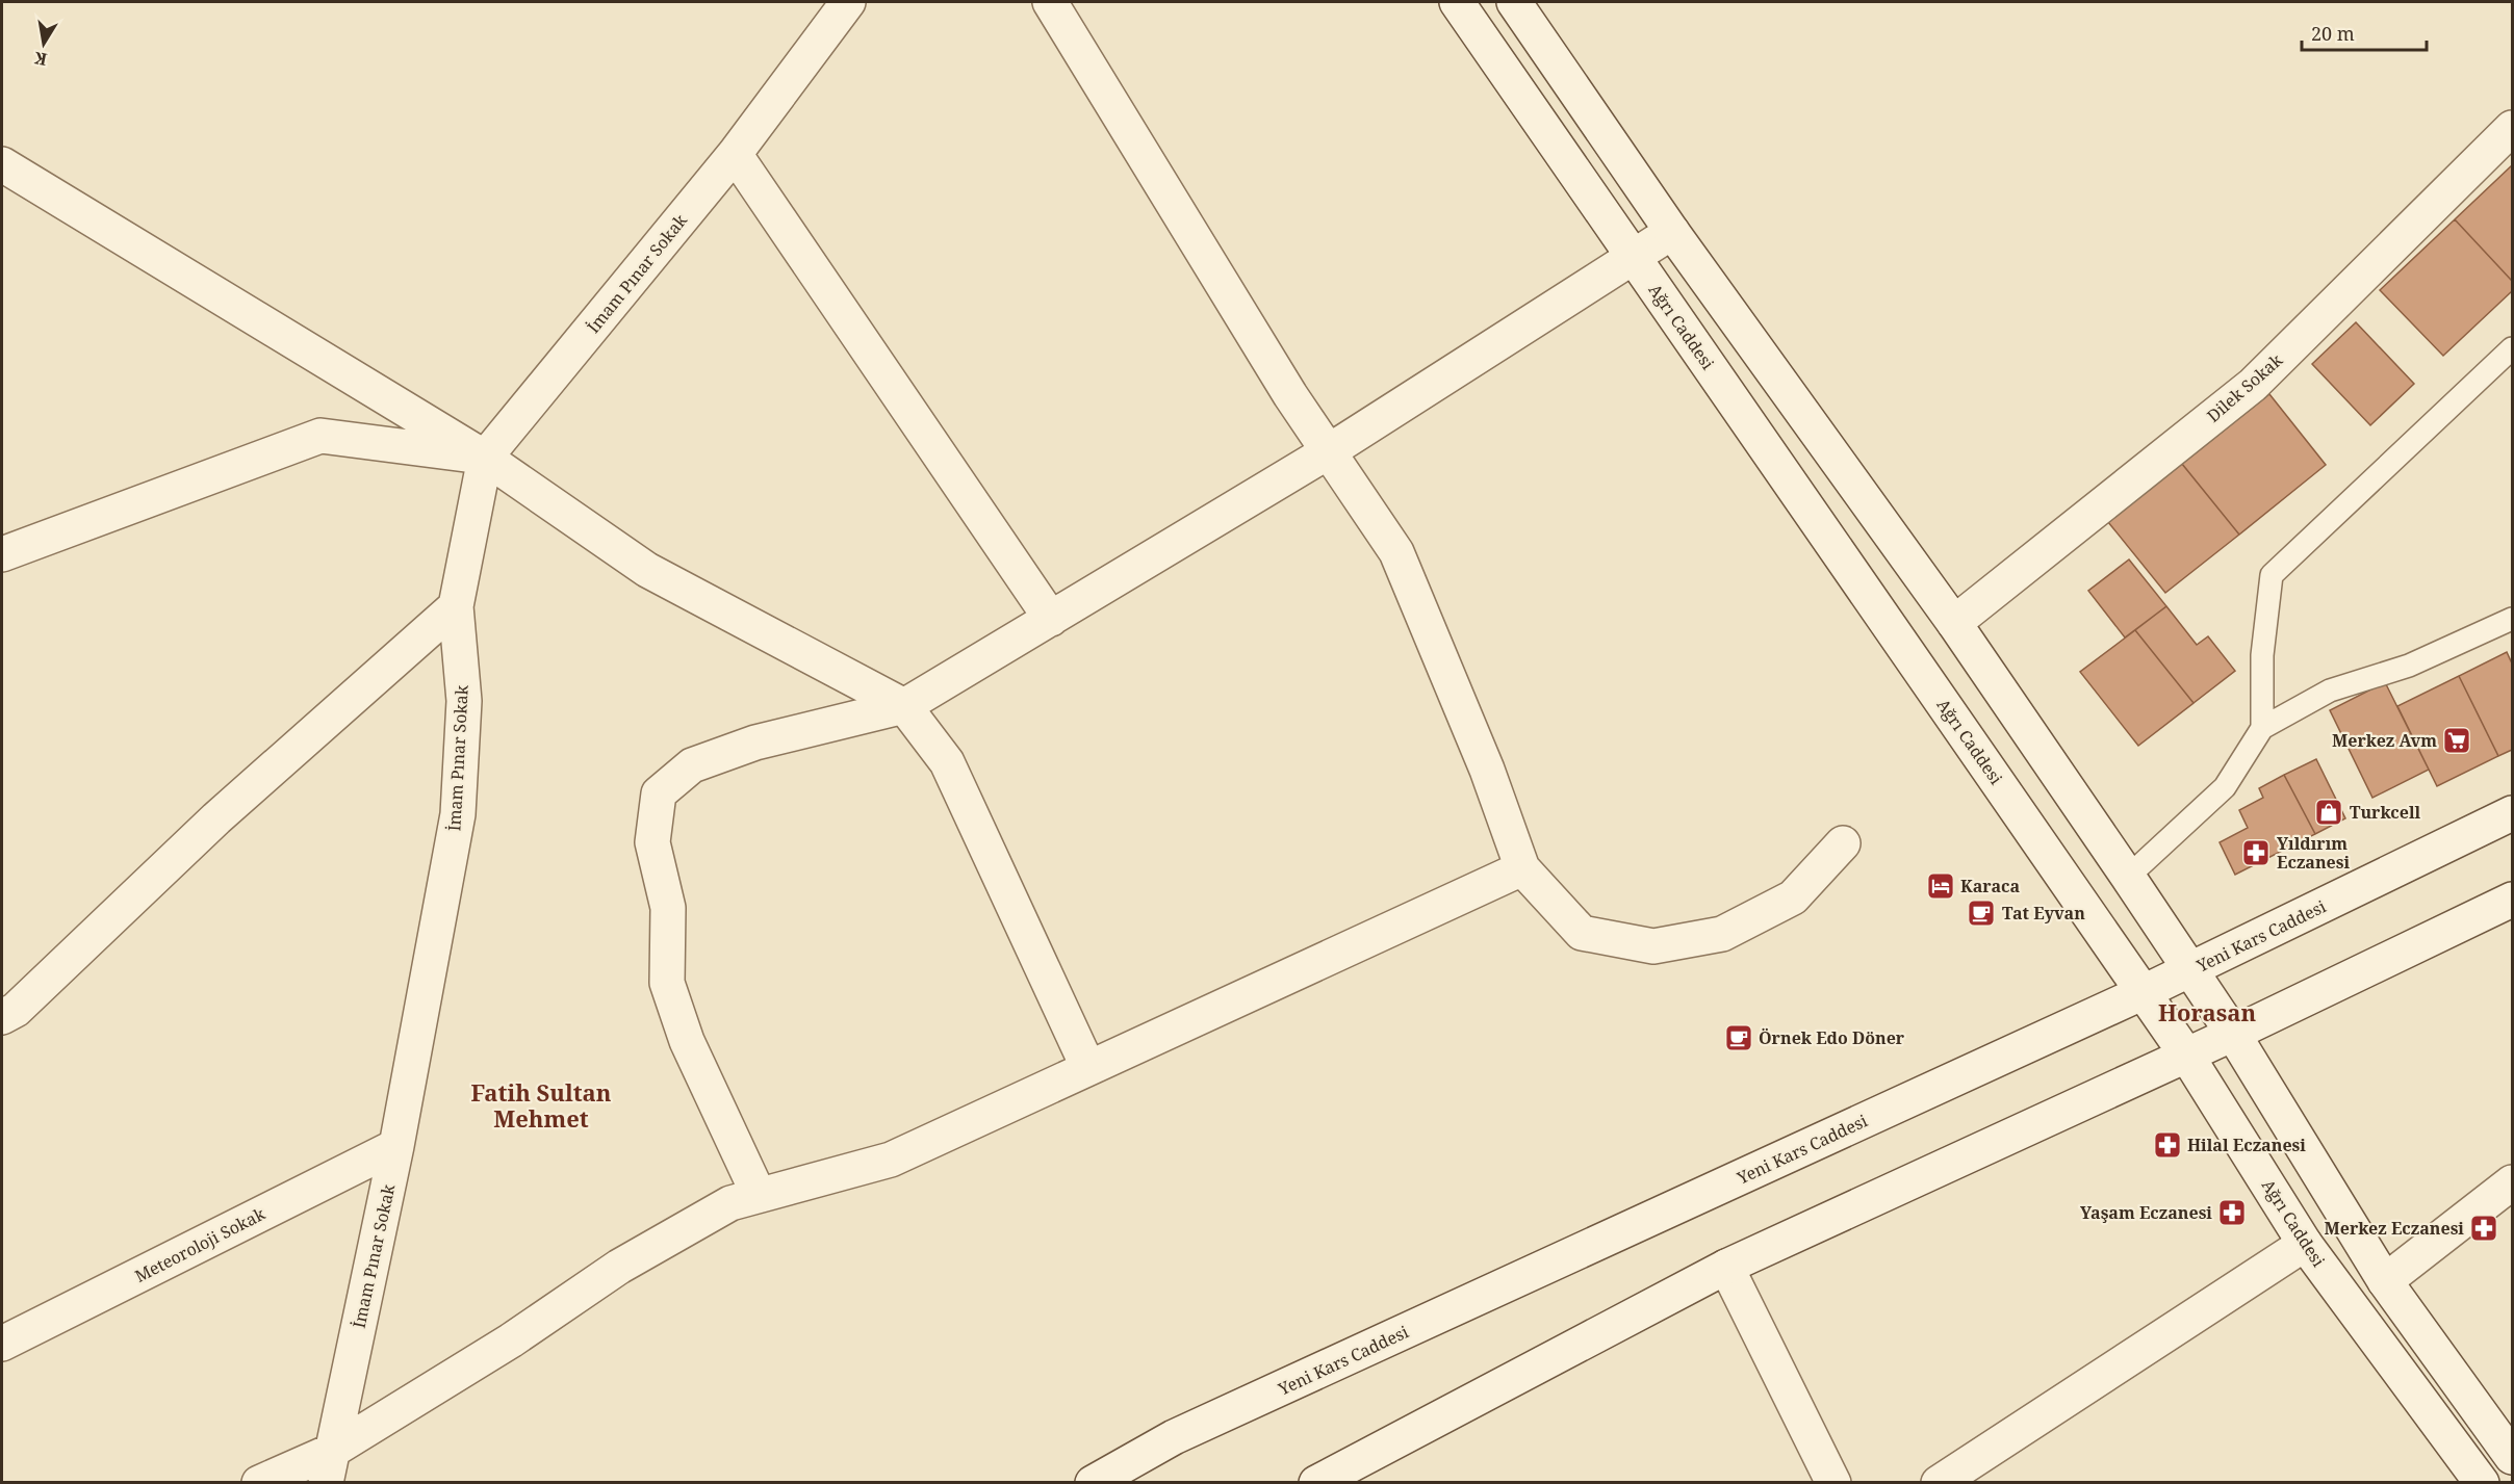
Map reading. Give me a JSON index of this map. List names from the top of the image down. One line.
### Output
{"streets":{"street":["İmam Pınar Sokak","Ağrı Caddesi","Dilek Sokak","Yeni Kars Caddesi","Meteoroloji Sokak"]},"crossings":[["İmam Pınar Sokak","Meteoroloji Sokak"],["Ağrı Caddesi","Yeni Kars Caddesi"]],"districts":["Horasan","Fatih Sultan Mehmet"],"places":{"supermarket":["Merkez Avm"],"shop":["Turkcell"],"pharmacy":["Yıldırım Eczanesi","Hilal Eczanesi","Yaşam Eczanesi","Merkez Eczanesi"],"hotel":["Karaca"],"cafe":["Tat Eyvan","Örnek Edo Döner"]},"scale_bar":"20 m","north":"bottom"}
